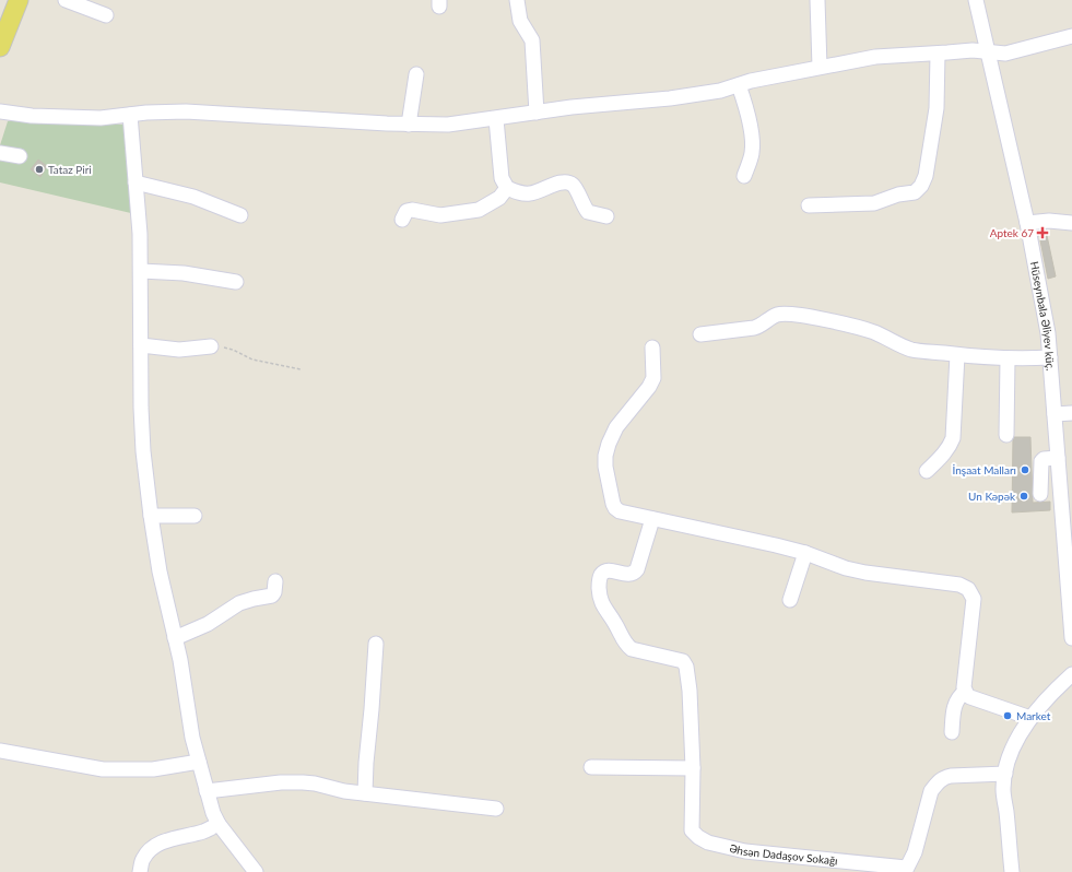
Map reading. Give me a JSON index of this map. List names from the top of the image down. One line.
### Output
{"streets":{"street":["Hüseynbala Əliyev küç.","Əhsən Dadaşov Sokağı"]},"places":{"other":["Tataz Piri","İnşaat Malları","Un Kəpək","Market"],"health":["Aptek 67"]}}
